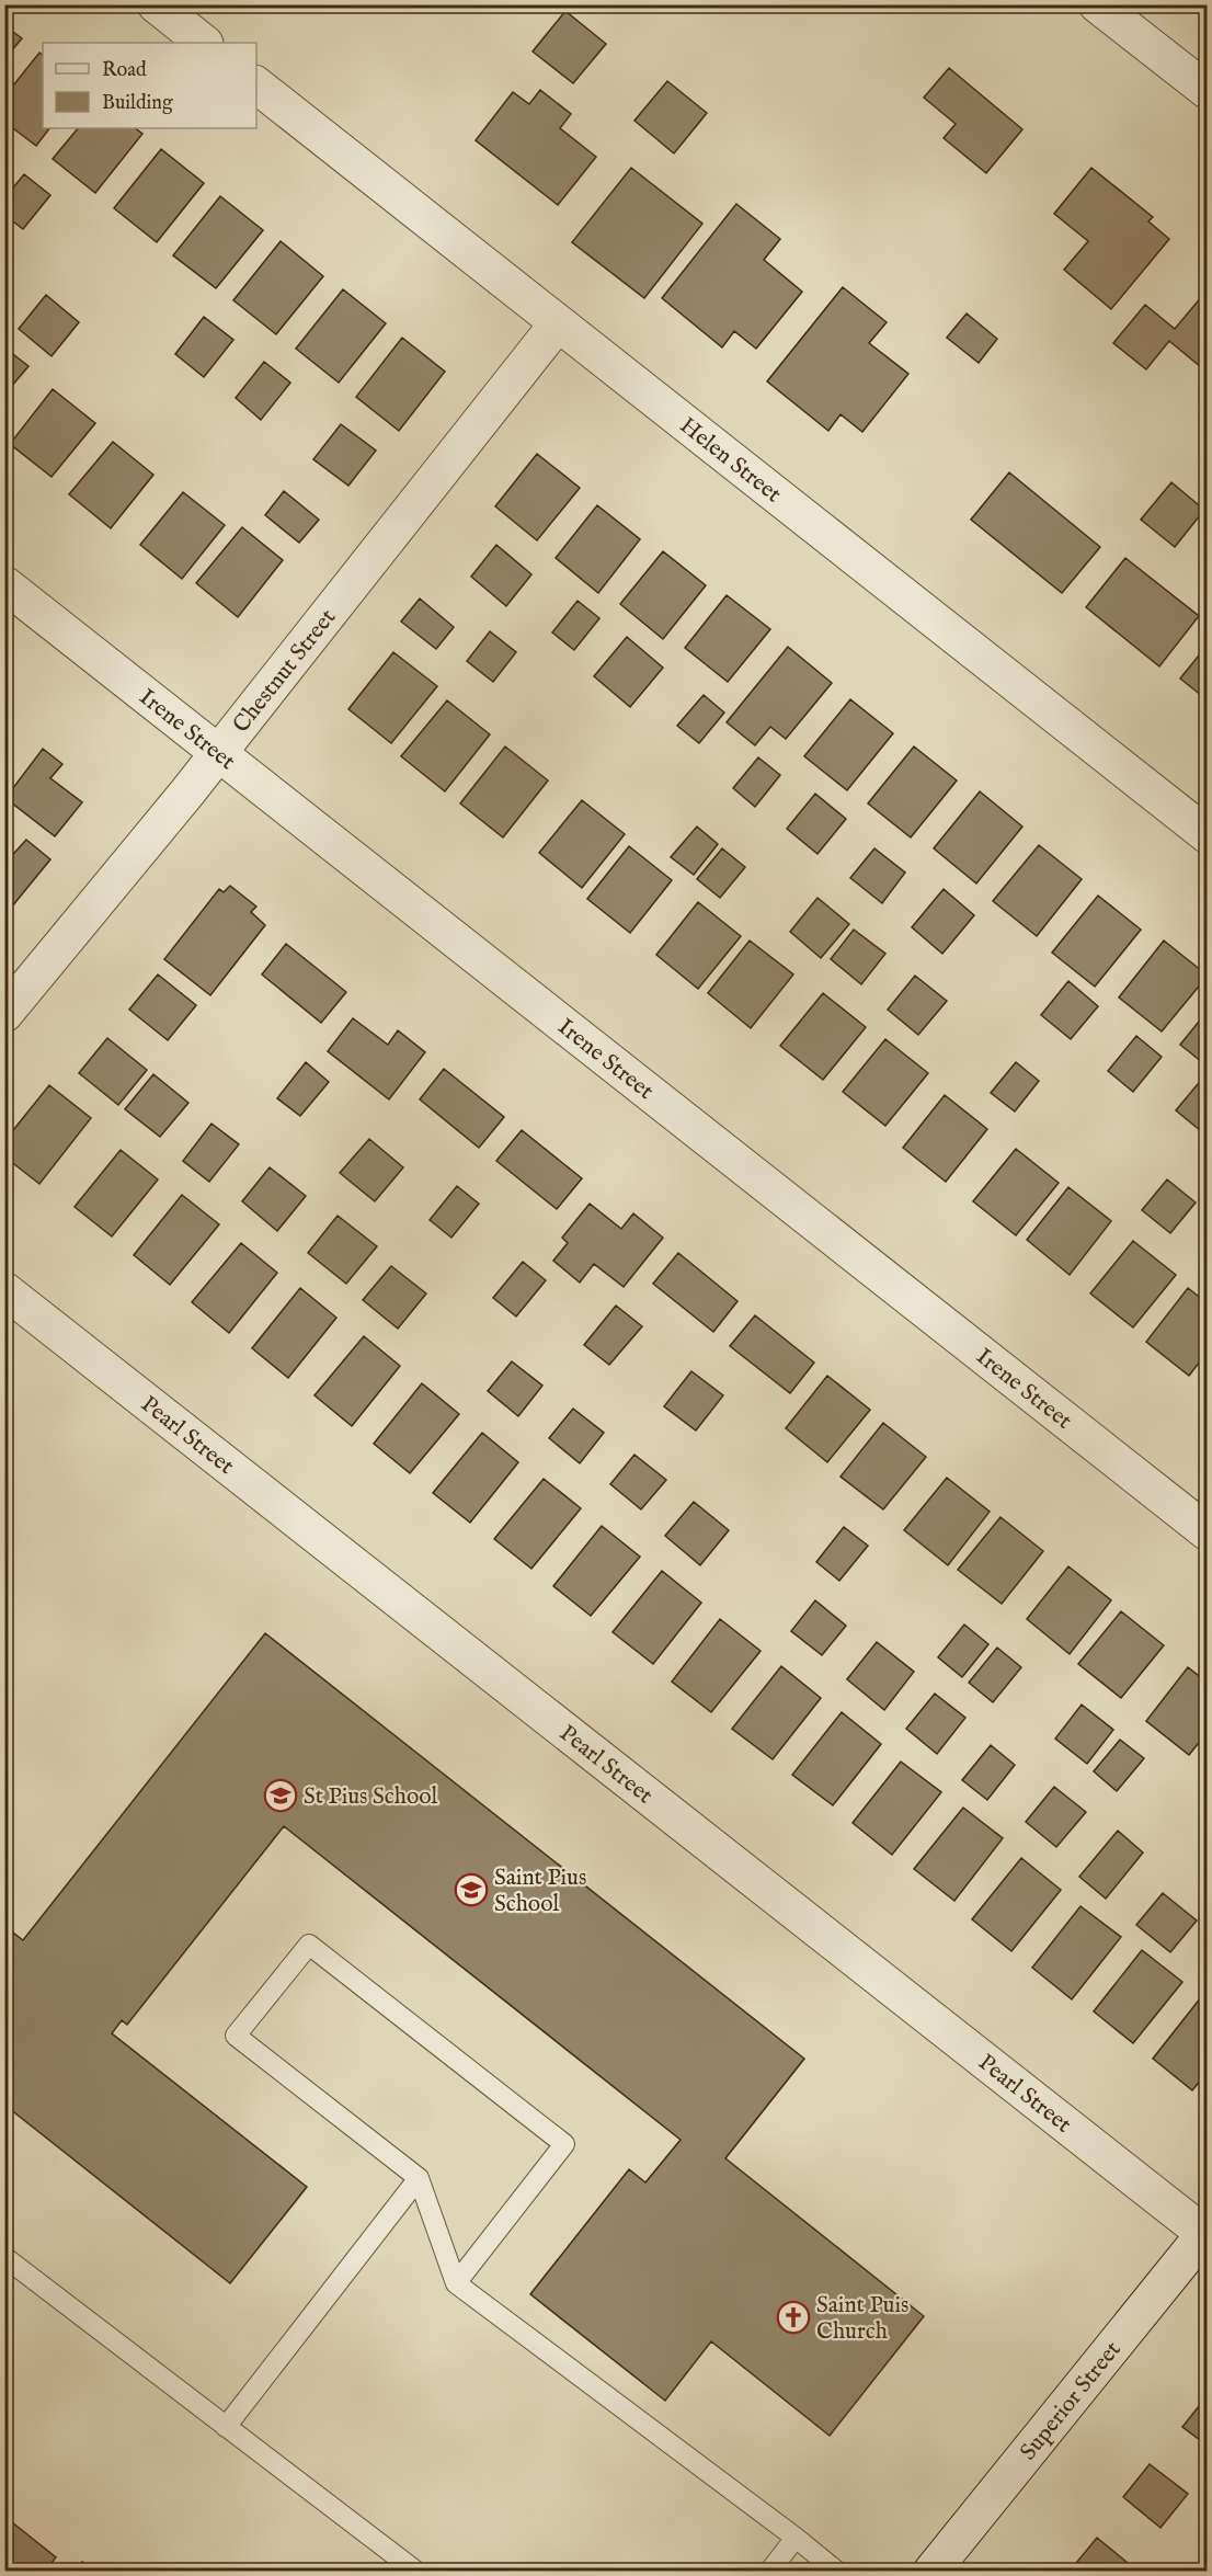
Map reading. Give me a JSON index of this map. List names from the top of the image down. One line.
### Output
{"streets":{"street":["Helen Street","Chestnut Street","Irene Street","Pearl Street","Superior Street"]},"crossings":[["Helen Street","Chestnut Street"],["Chestnut Street","Irene Street"],["Pearl Street","Superior Street"]],"places":{"school or university":["St Pius School","Saint Pius School"],"church":["Saint Puis Church"]},"legend":["Road","Building"]}
